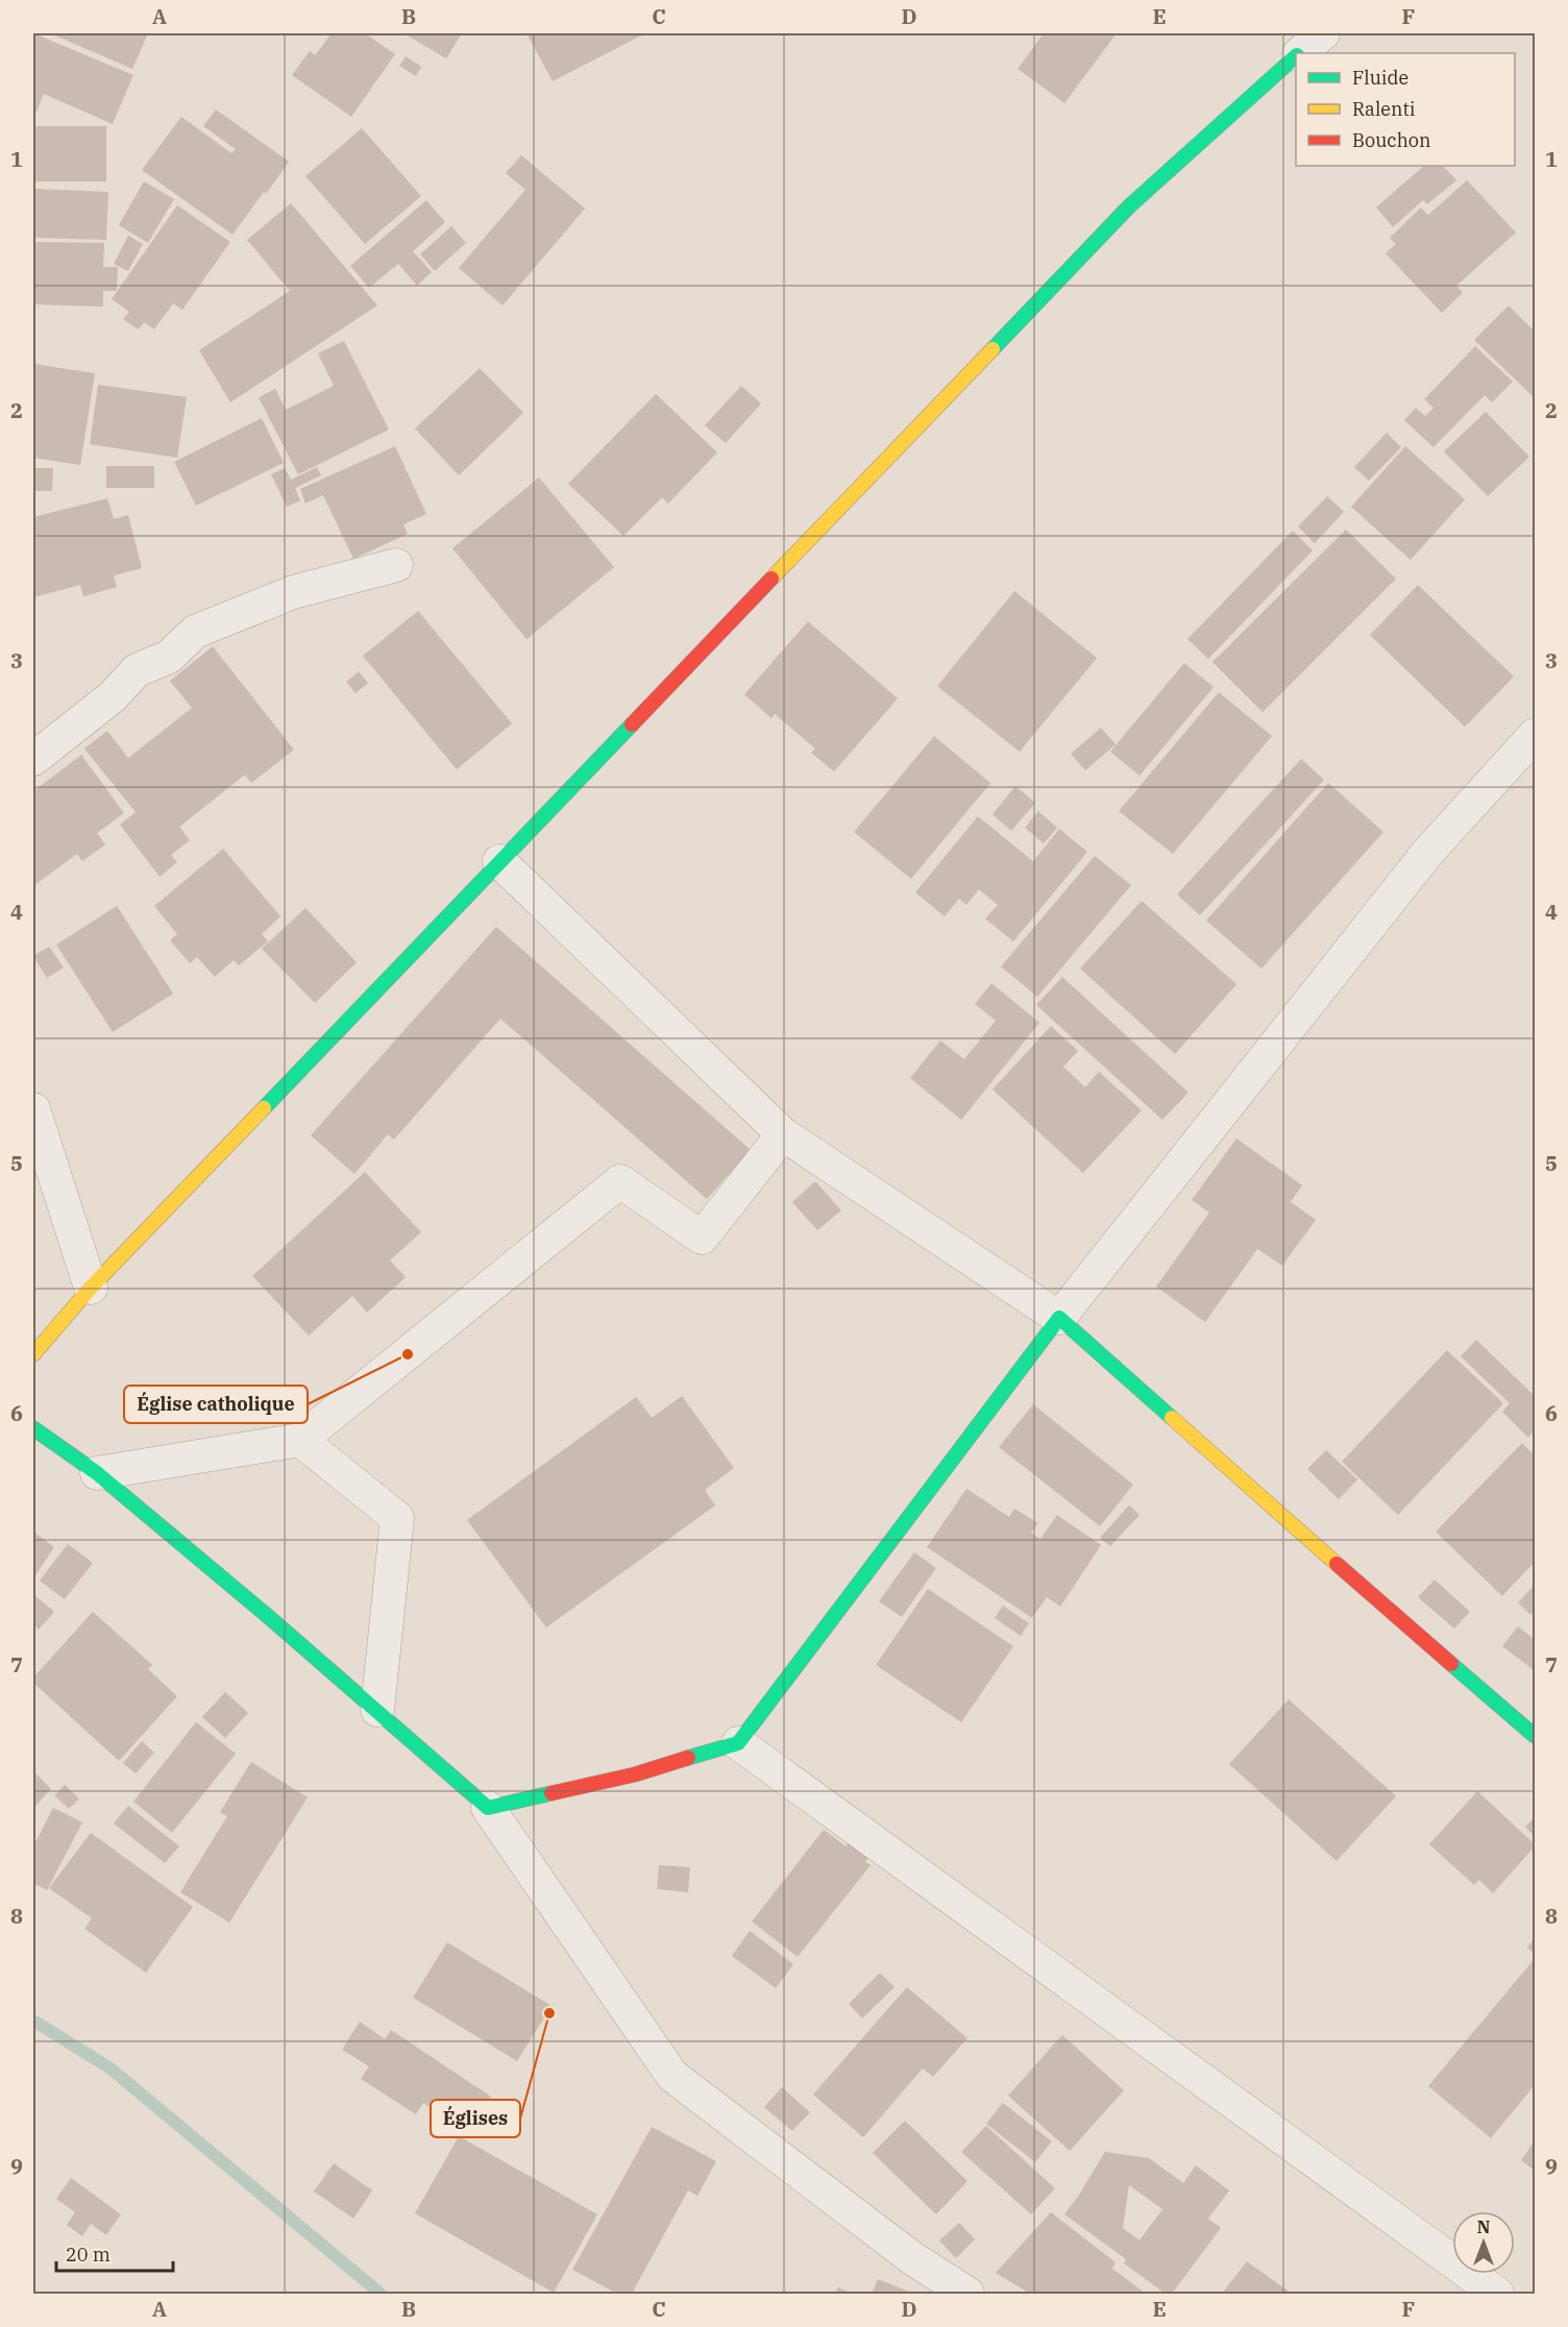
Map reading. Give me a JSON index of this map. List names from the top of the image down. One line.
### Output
{"places":["Église catholique","Églises"],"legend":["Fluide","Ralenti","Bouchon"],"scale_bar":"20 m","north":"top","grid":{"columns":["A","B","C","D","E","F"],"rows":["1","2","3","4","5","6","7","8","9"]}}
